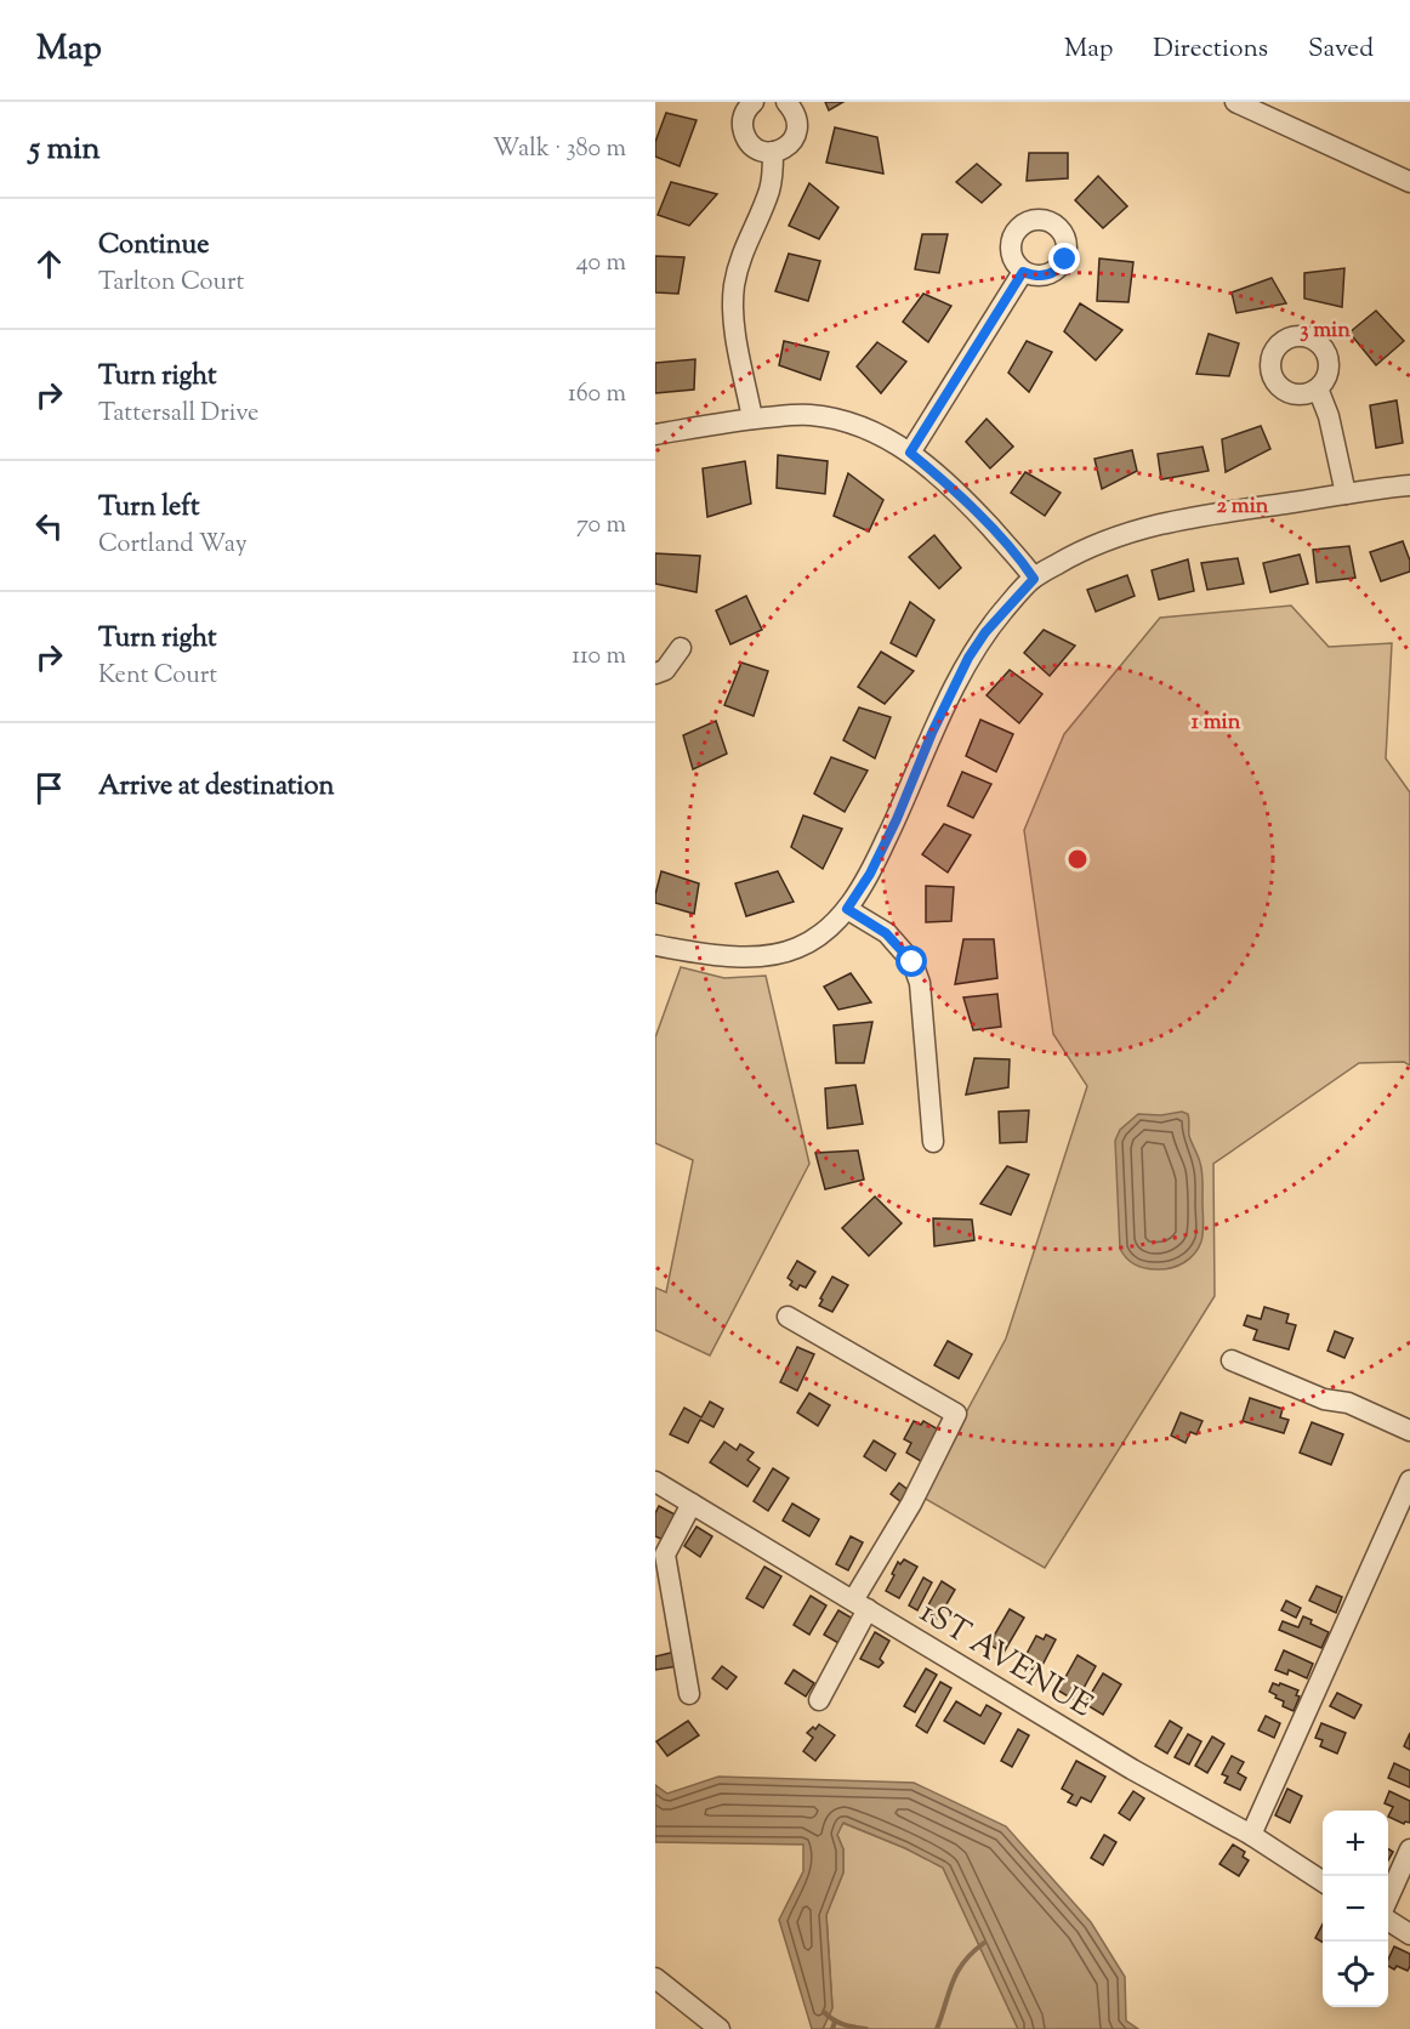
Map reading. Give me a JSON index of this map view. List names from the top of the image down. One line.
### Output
{"streets":{"street":["1ST AVENUE"]},"page":{"header":"Map","nav":["Map","Directions","Saved"],"heading":["5 min","Walk · 380 m"],"list":[["Continue","Tarlton Court","40 m"],["Turn right","Tattersall Drive","160 m"],["Turn left","Cortland Way","70 m"],["Turn right","Kent Court","110 m"],"Arrive at destination"],"map_buttons":["+","−"]},"rings":["3 min","2 min","1 min"]}
